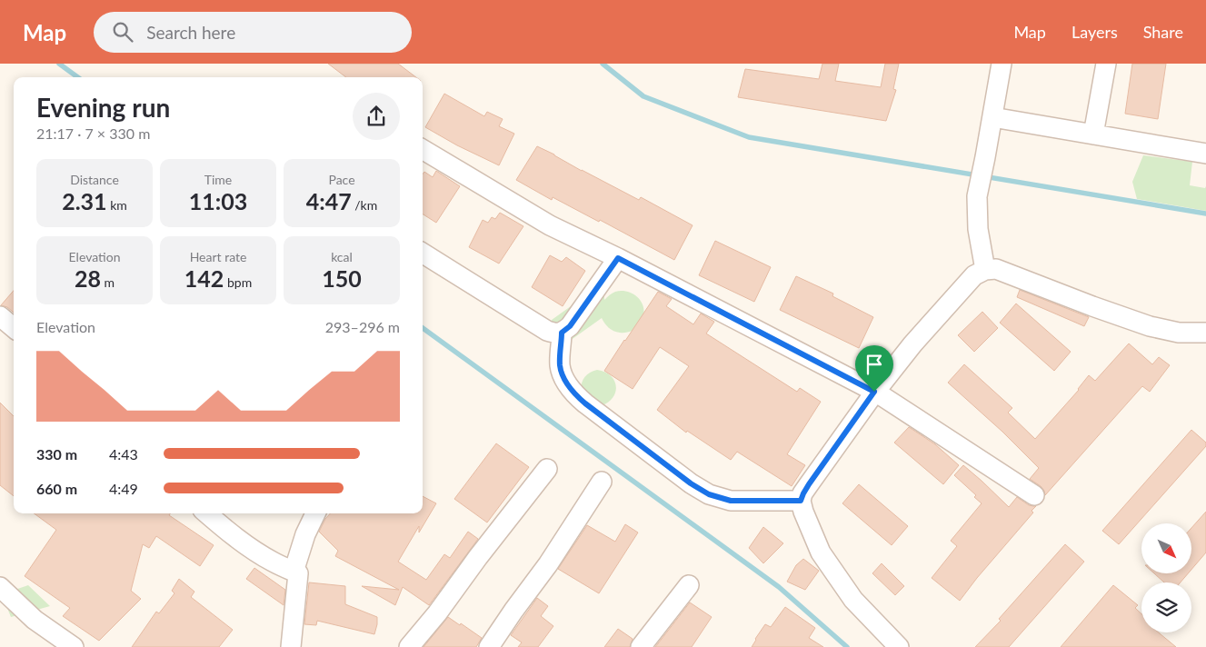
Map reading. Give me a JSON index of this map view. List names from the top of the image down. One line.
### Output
{"north":"bottom right","page":{"header":"Map","search":"Search here","nav":["Map","Layers","Share"],"heading":["Evening run","21:17 · 7 × 330 m"],"stats":[["Distance","2.31 km"],["Time","11:03"],["Pace","4:47 /km"],["Elevation","28 m"],["Heart rate","142 bpm"],["kcal","150"]],"chart":["Elevation","293–296 m"],"list":[{"name":"330 m","note":"4:43"},{"name":"660 m","note":"4:49"}]}}
